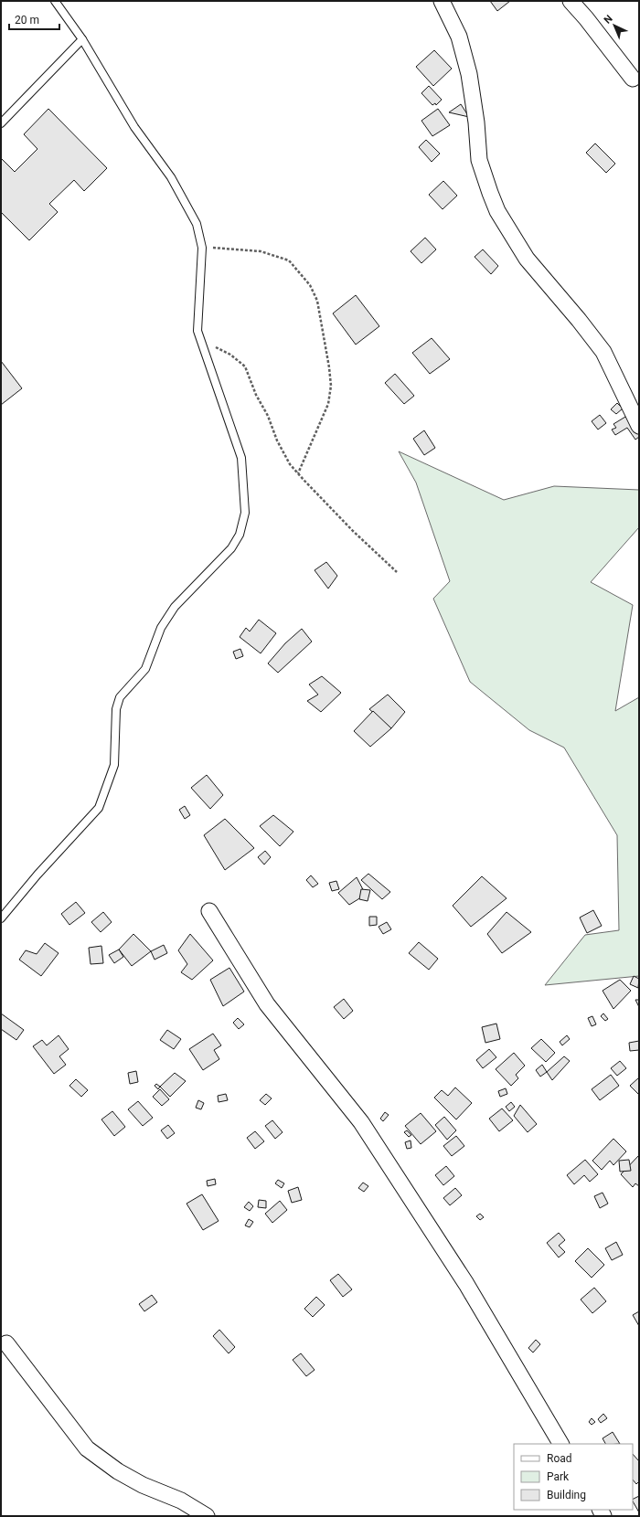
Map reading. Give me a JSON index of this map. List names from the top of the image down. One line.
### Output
{"legend":["Road","Park","Building"],"scale_bar":"20 m","north":"top left"}
